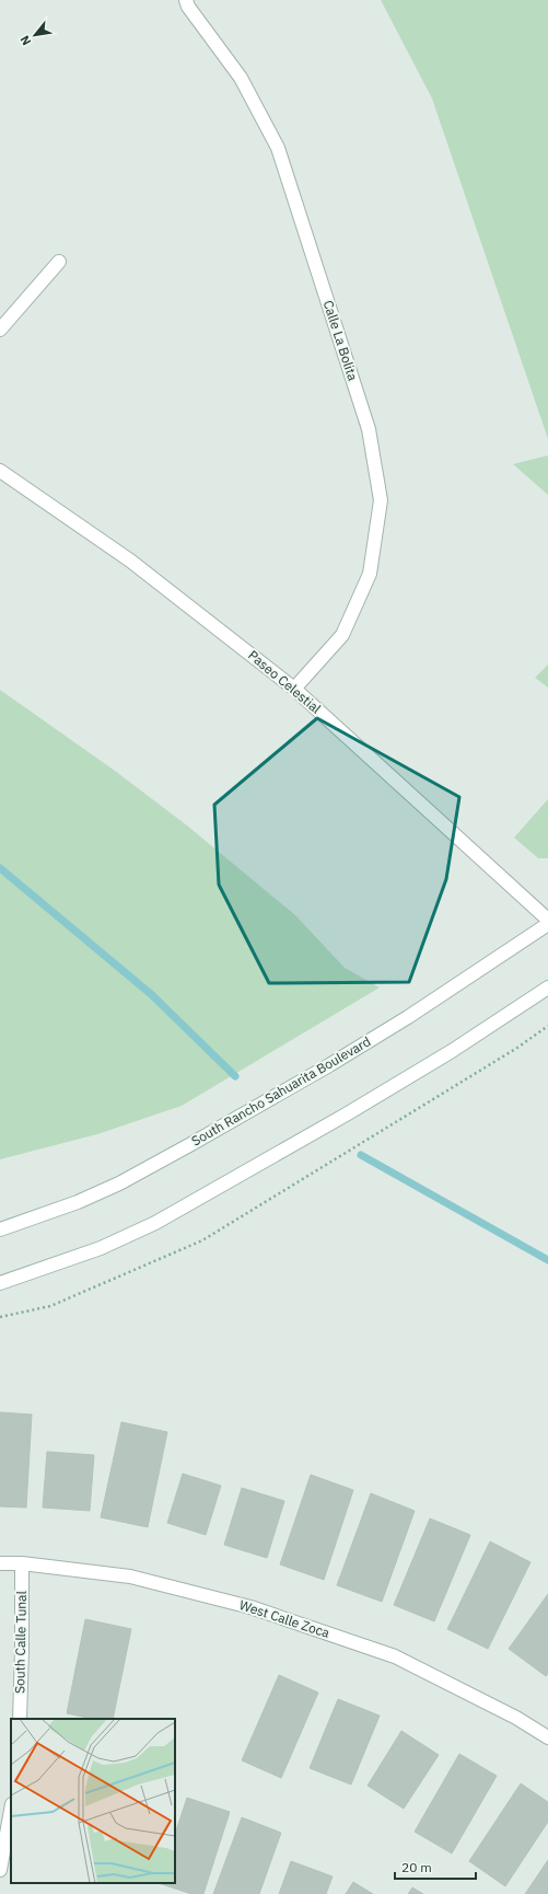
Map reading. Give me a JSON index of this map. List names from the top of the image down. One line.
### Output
{"streets":{"street":["Calle La Bolita","Paseo Celestial","South Rancho Sahuarita Boulevard","West Calle Zoca","South Calle Tunal"]},"crossings":[["Calle La Bolita","Paseo Celestial"],["West Calle Zoca","South Calle Tunal"]],"scale_bar":"20 m","north":"bottom left"}
